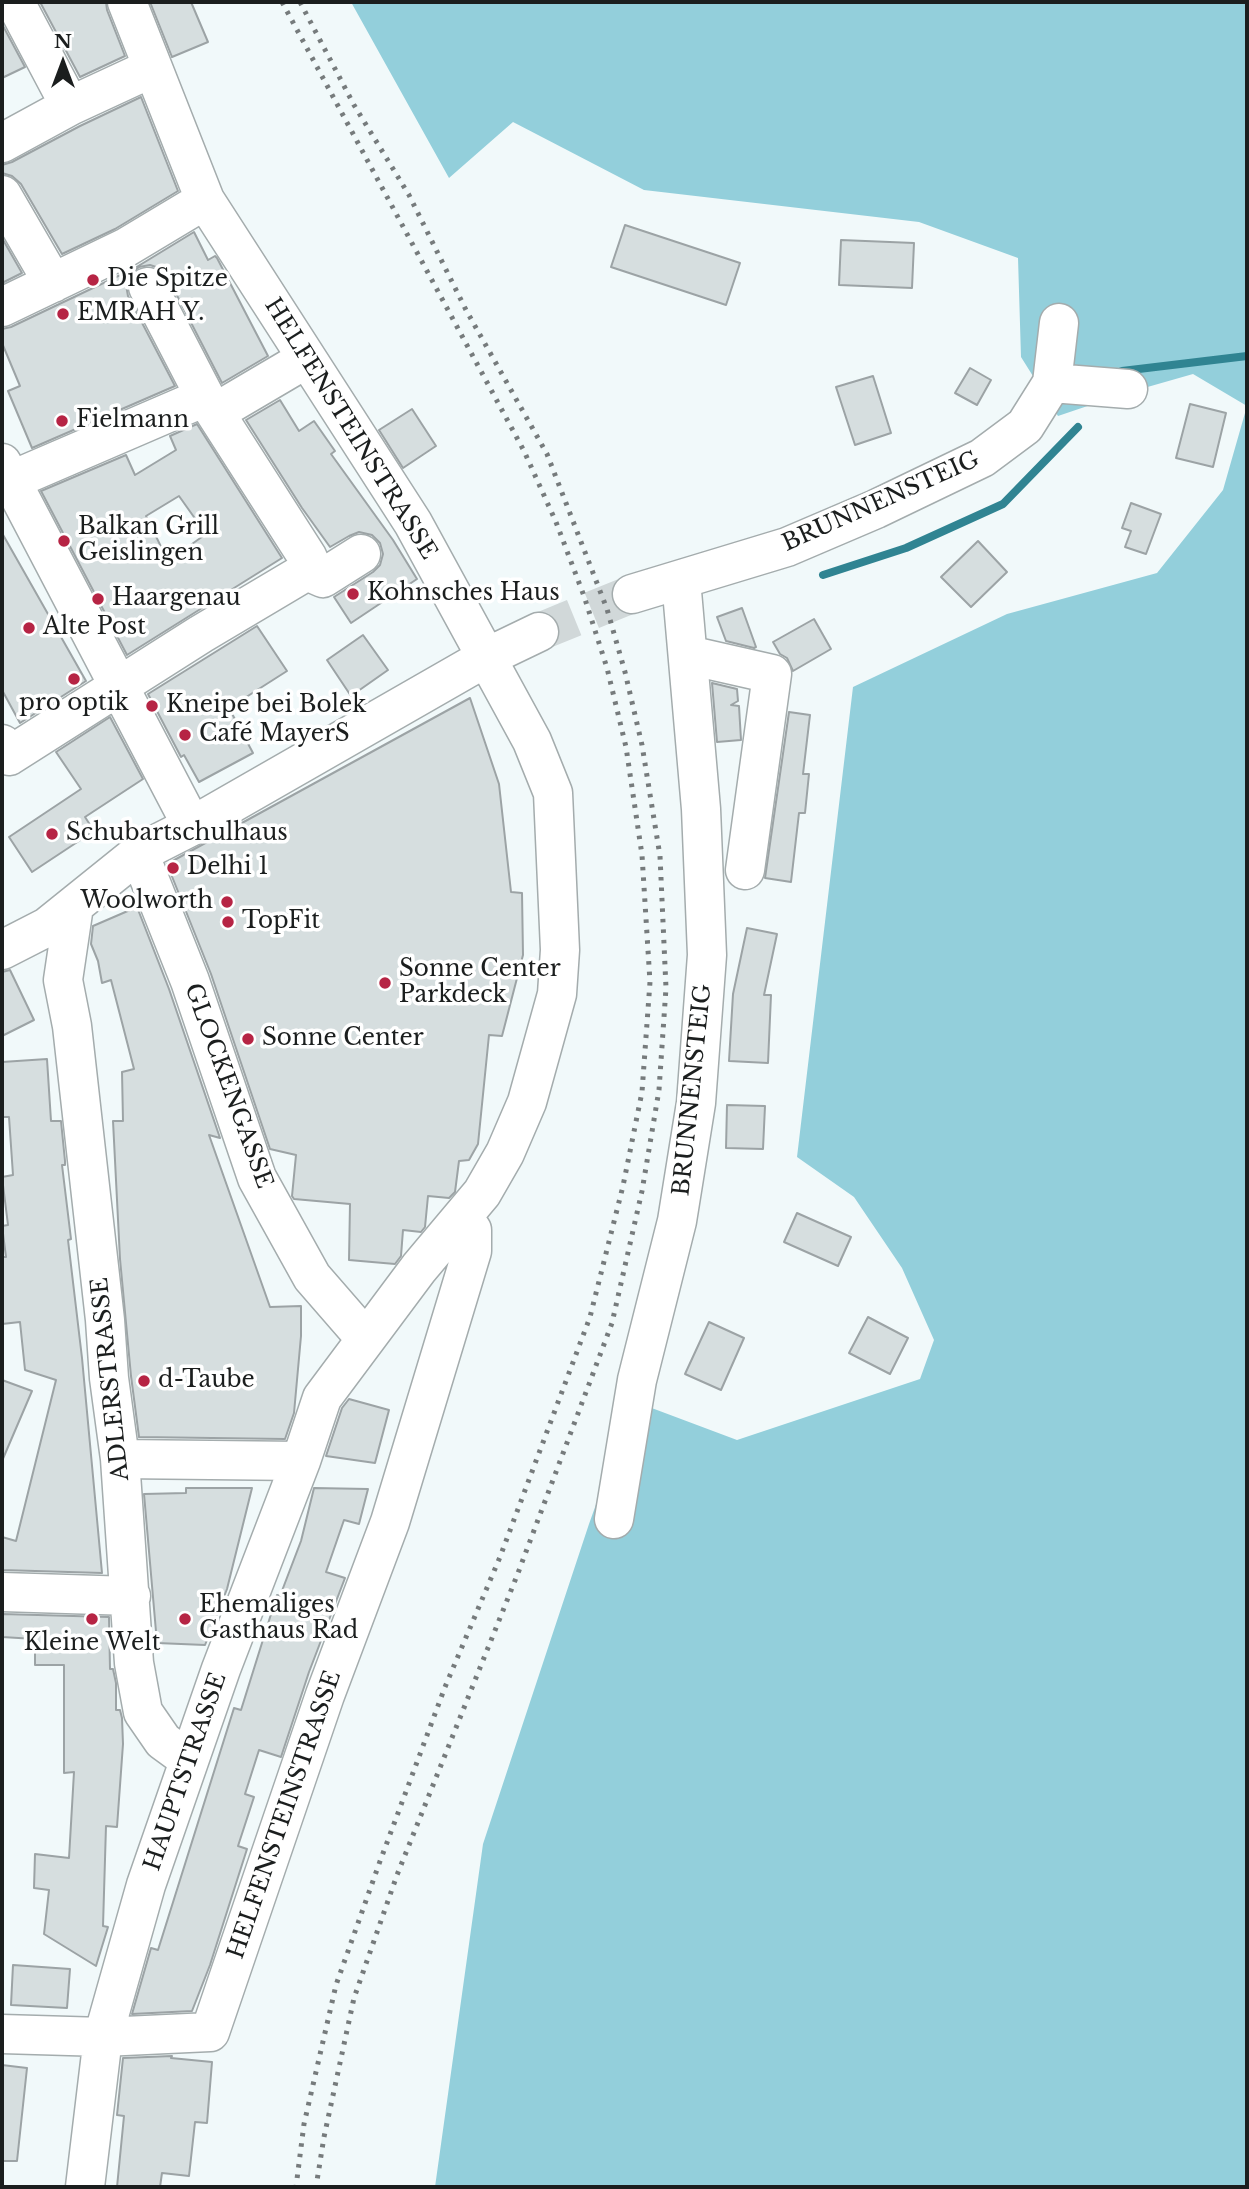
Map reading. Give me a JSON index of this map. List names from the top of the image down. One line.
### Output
{"streets":{"street":["HELFENSTEINSTRASSE","BRUNNENSTEIG","GLOCKENGASSE","ADLERSTRASSE","HAUPTSTRASSE"]},"crossings":[["HELFENSTEINSTRASSE","GLOCKENGASSE"],["HELFENSTEINSTRASSE","HAUPTSTRASSE"],["GLOCKENGASSE","HAUPTSTRASSE"],["ADLERSTRASSE","HAUPTSTRASSE"]],"places":["Die Spitze","EMRAH Y.","Fielmann","Balkan Grill Geislingen","Kohnsches Haus","Haargenau","Alte Post","pro optik","Kneipe bei Bolek","Café MayerS","Schubartschulhaus","Delhi 1","Woolworth","TopFit","Sonne Center Parkdeck","Sonne Center","d-Taube","Kleine Welt","Ehemaliges Gasthaus Rad"],"north":"top"}
